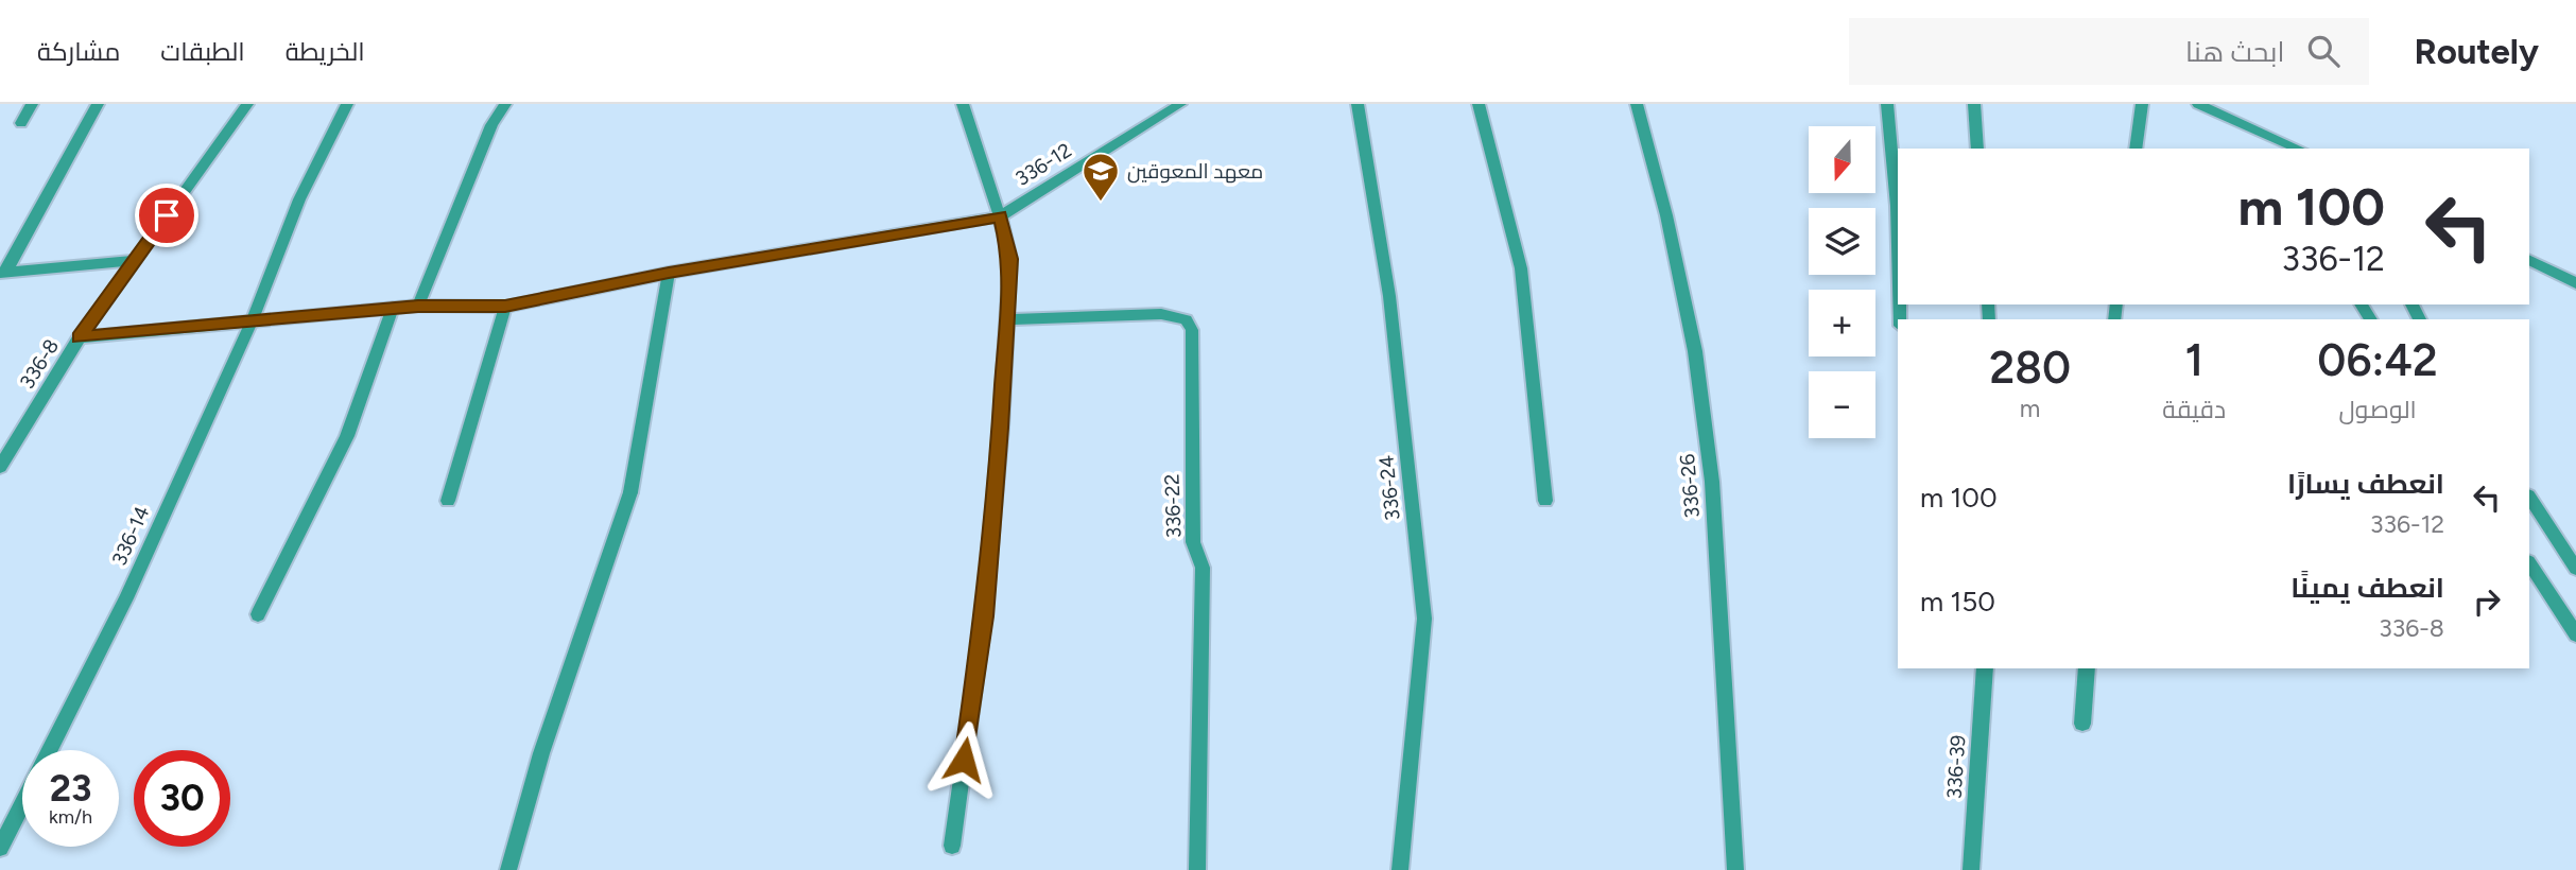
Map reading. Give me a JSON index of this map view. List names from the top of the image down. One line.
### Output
{"streets":{"street":["336-12","336-8","336-26","336-24","336-22","336-14","336-39"]},"crossings":[["336-12","336-8"],["336-12","336-14"]],"places":{"school or university":["معهد المعوقين"]},"north":"bottom","page":{"header":"Routely","search":"ابحث هنا","nav":["الخريطة","الطبقات","مشاركة"],"map_buttons":["+","−"],"turn":["100 m","336-12"],"eta":["06:42","الوصول","1","دقيقة","280","m"],"list":[{"name":"انعطف يسارًا","note":"336-12","value":"100 m"},{"name":"انعطف يمينًا","note":"336-8","value":"150 m"}],"speed":"23 km/h","limit":"30"}}
